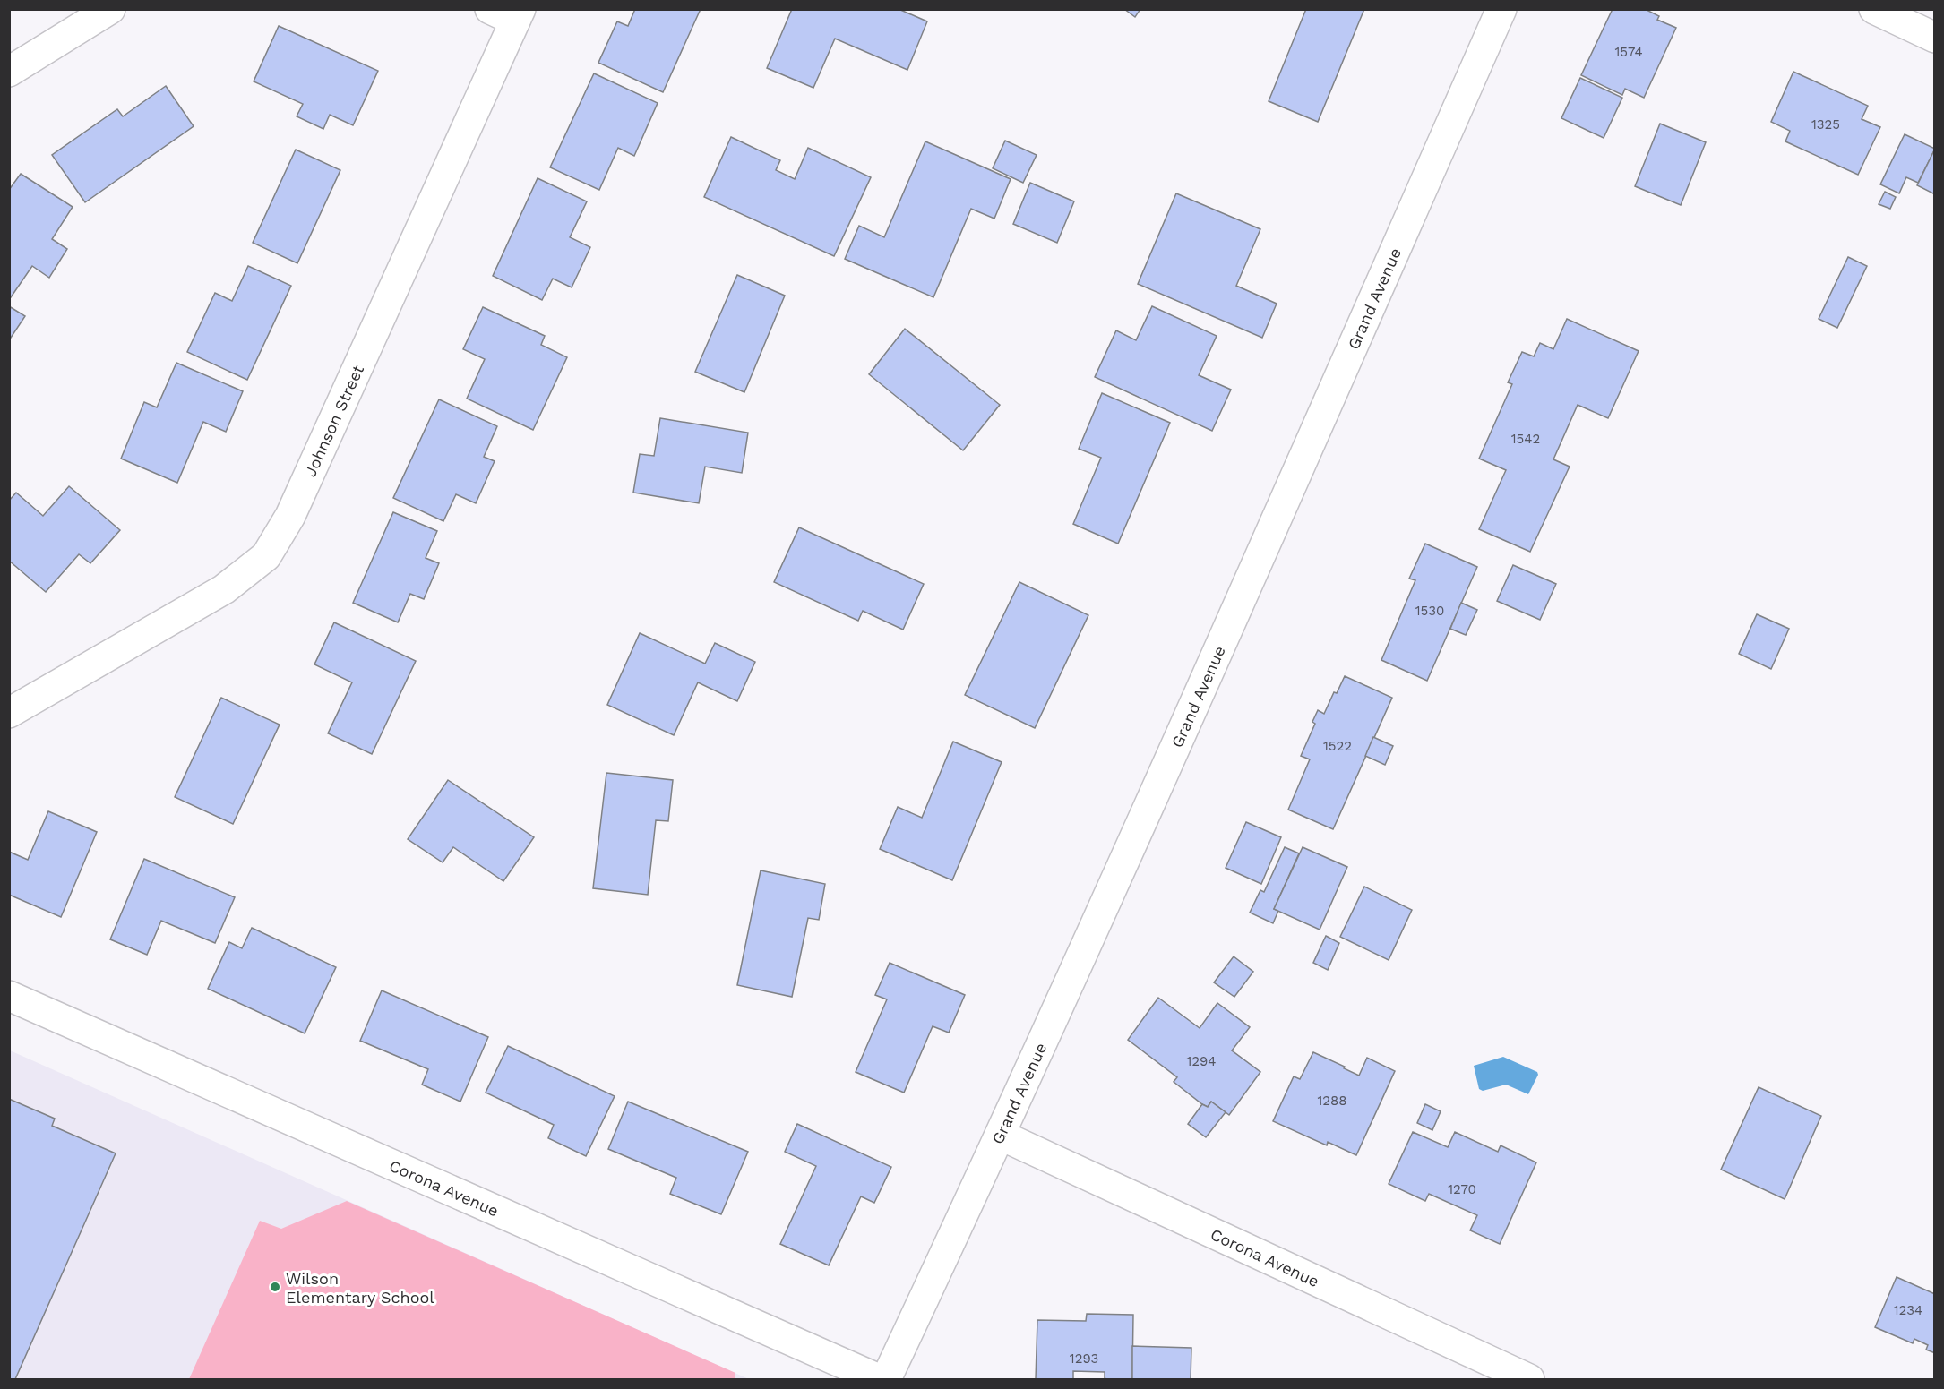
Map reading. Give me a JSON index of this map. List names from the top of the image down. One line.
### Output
{"streets":{"street":["Grand Avenue","Johnson Street","Corona Avenue"]},"crossings":[["Grand Avenue","Corona Avenue"]],"places":["Wilson Elementary School"],"house_numbers":["1574","1325","1542","1530","1522","1294","1288","1270","1234","1293"]}
